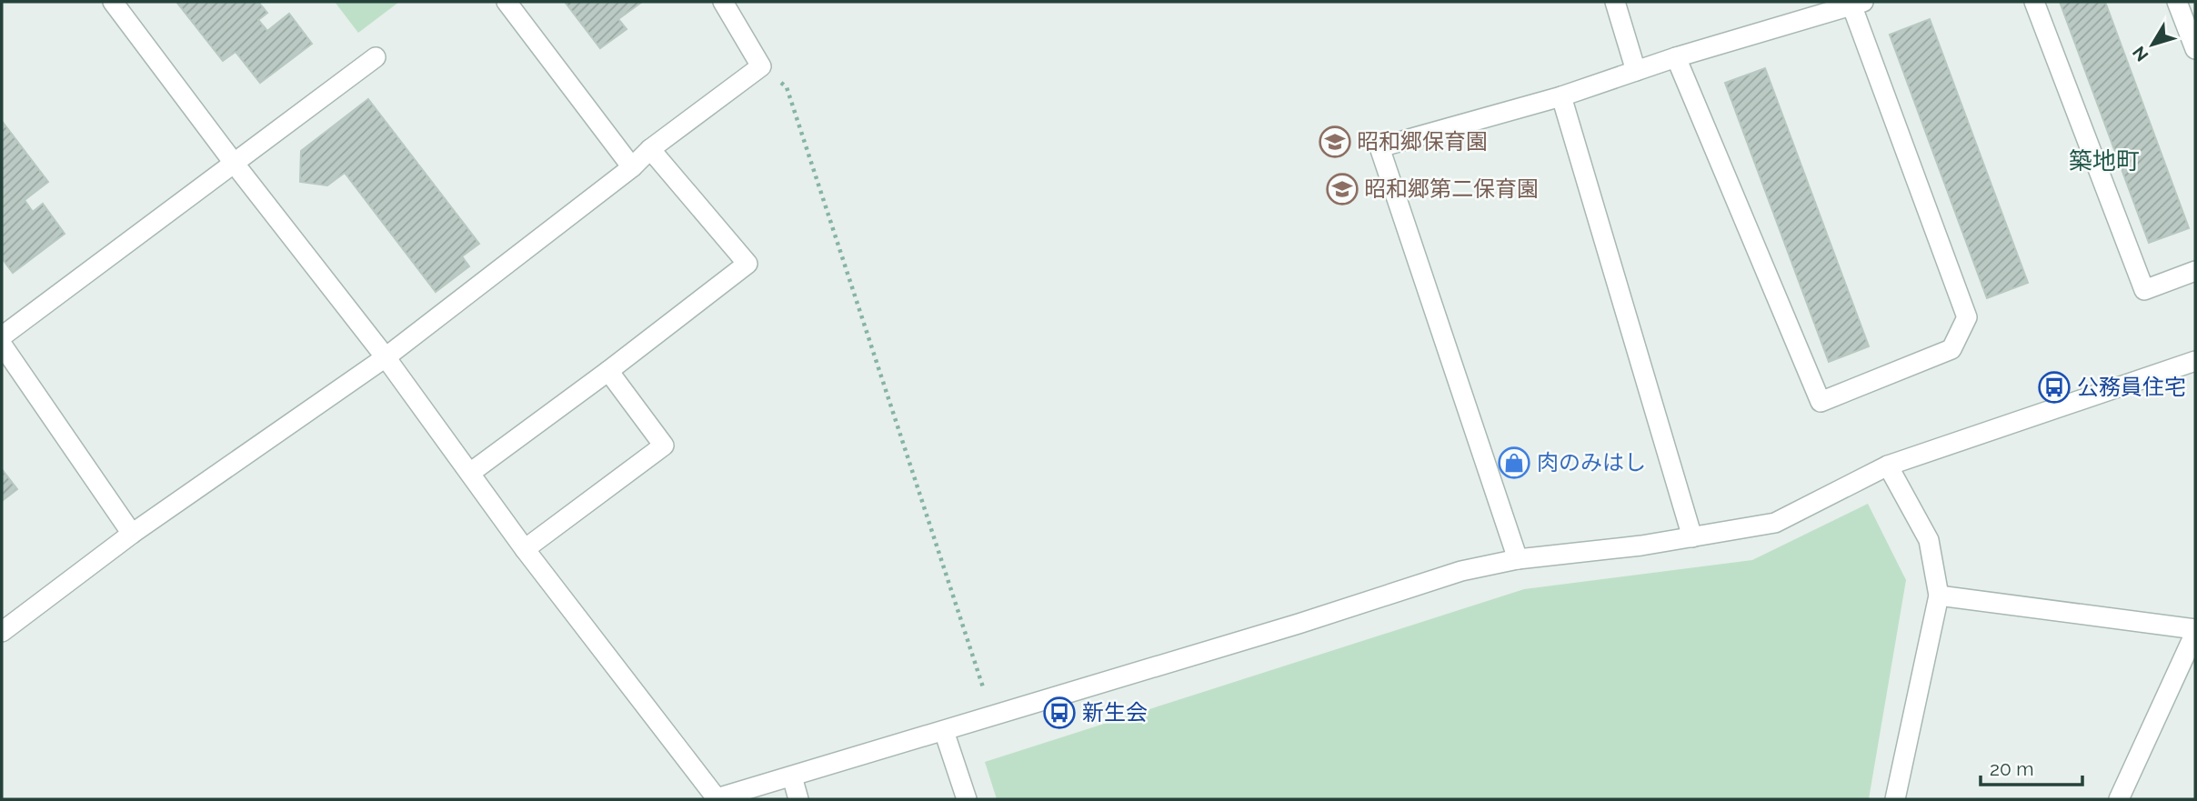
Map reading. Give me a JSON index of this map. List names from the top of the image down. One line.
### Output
{"districts":["築地町"],"places":{"school or university":["昭和郷保育園","昭和郷第二保育園"],"bus stop":["公務員住宅","新生会"],"shop":["肉のみはし"]},"scale_bar":"20 m","north":"bottom left"}
